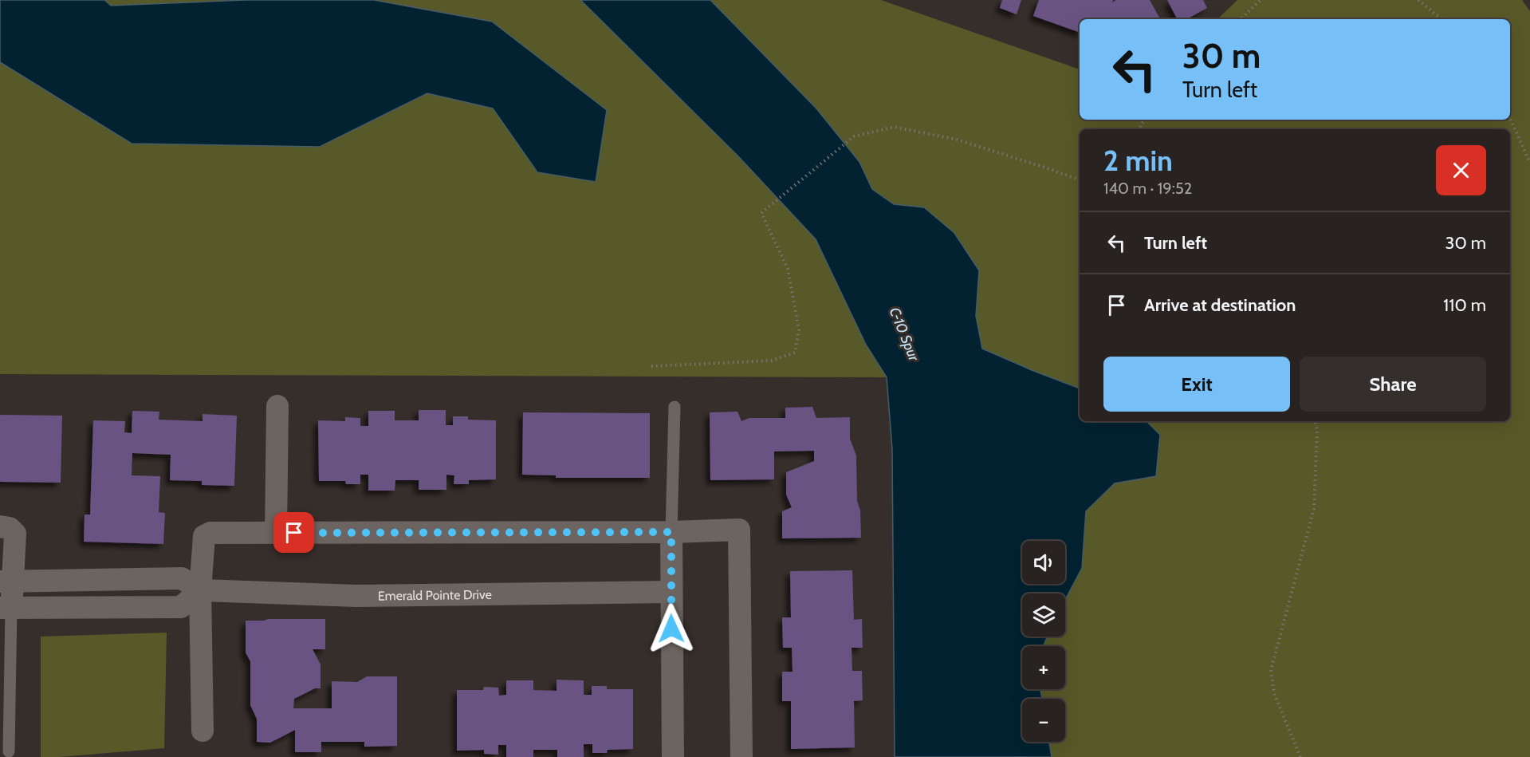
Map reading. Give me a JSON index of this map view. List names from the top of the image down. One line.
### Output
{"streets":{"street":["Emerald Pointe Drive"]},"water":["C-10 Spur"],"page":{"turn":["30 m","Turn left"],"heading":["2 min","140 m · 19:52"],"list":[{"name":"Turn left","value":"30 m"},{"name":"Arrive at destination","value":"110 m"}],"buttons":["Exit","Share"],"map_buttons":["+","−"]}}
